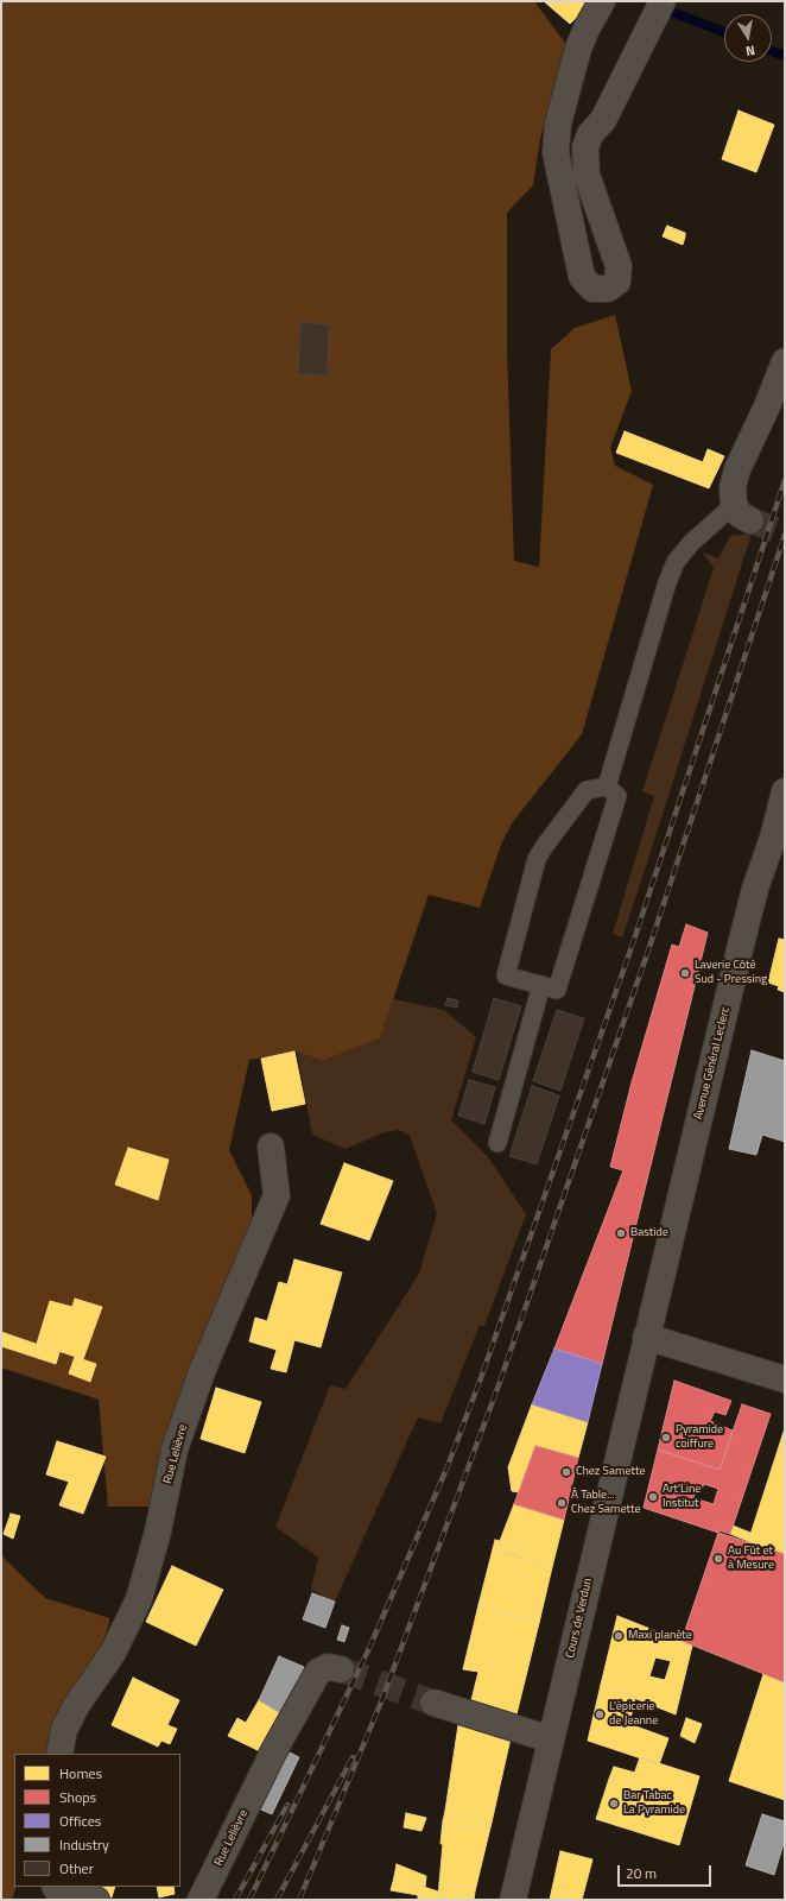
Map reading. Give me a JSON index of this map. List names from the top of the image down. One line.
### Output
{"streets":{"street":["Avenue Général Leclerc","Rue Lelièvre","Cours de Verdun"]},"crossings":[["Avenue Général Leclerc","Cours de Verdun"]],"places":["Laverie Côté Sud - Pressing","Bastide","Pyramide coiffure","Chez Samette","Art'Line Institut","À Table... Chez Samette","Au Fût et à Mesure","Maxi planète","L'épicerie de Jeanne","Bar Tabac La Pyramide"],"legend":["Homes","Shops","Offices","Industry","Other"],"scale_bar":"20 m","north":"bottom"}
